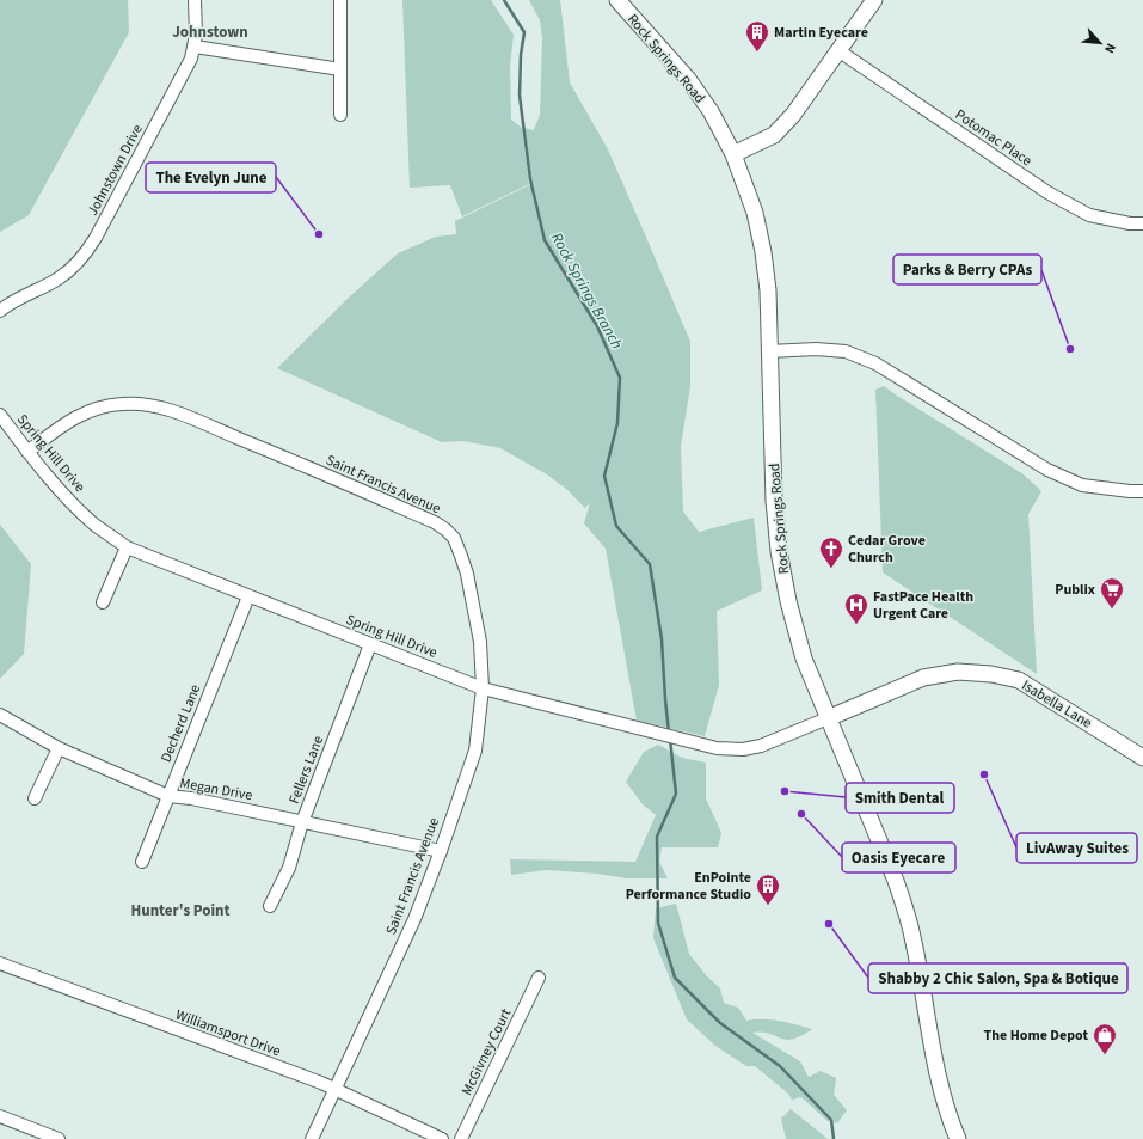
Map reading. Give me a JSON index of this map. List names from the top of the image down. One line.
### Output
{"streets":{"street":["Rock Springs Road","Potomac Place","Johnstown Drive","Spring Hill Drive","Saint Francis Avenue","Isabella Lane","Decherd Lane","Fellers Lane","Megan Drive","Williamsport Drive","McGivney Court"]},"crossings":[["Rock Springs Road","Spring Hill Drive"],["Rock Springs Road","Isabella Lane"],["Spring Hill Drive","Saint Francis Avenue"],["Spring Hill Drive","Isabella Lane"],["Spring Hill Drive","Decherd Lane"],["Spring Hill Drive","Fellers Lane"],["Saint Francis Avenue","Megan Drive"],["Saint Francis Avenue","Williamsport Drive"],["Decherd Lane","Megan Drive"],["Fellers Lane","Megan Drive"]],"districts":["Johnstown","Hunter's Point"],"water":["Rock Springs Branch"],"places":{"building":["Martin Eyecare","EnPointe Performance Studio"],"other":["The Evelyn June","Parks & Berry CPAs","LivAway Suites","Smith Dental","Oasis Eyecare","Shabby 2 Chic Salon, Spa & Botique"],"church":["Cedar Grove Church"],"supermarket":["Publix"],"hospital":["FastPace Health Urgent Care"],"shop":["The Home Depot"]},"north":"bottom right"}
